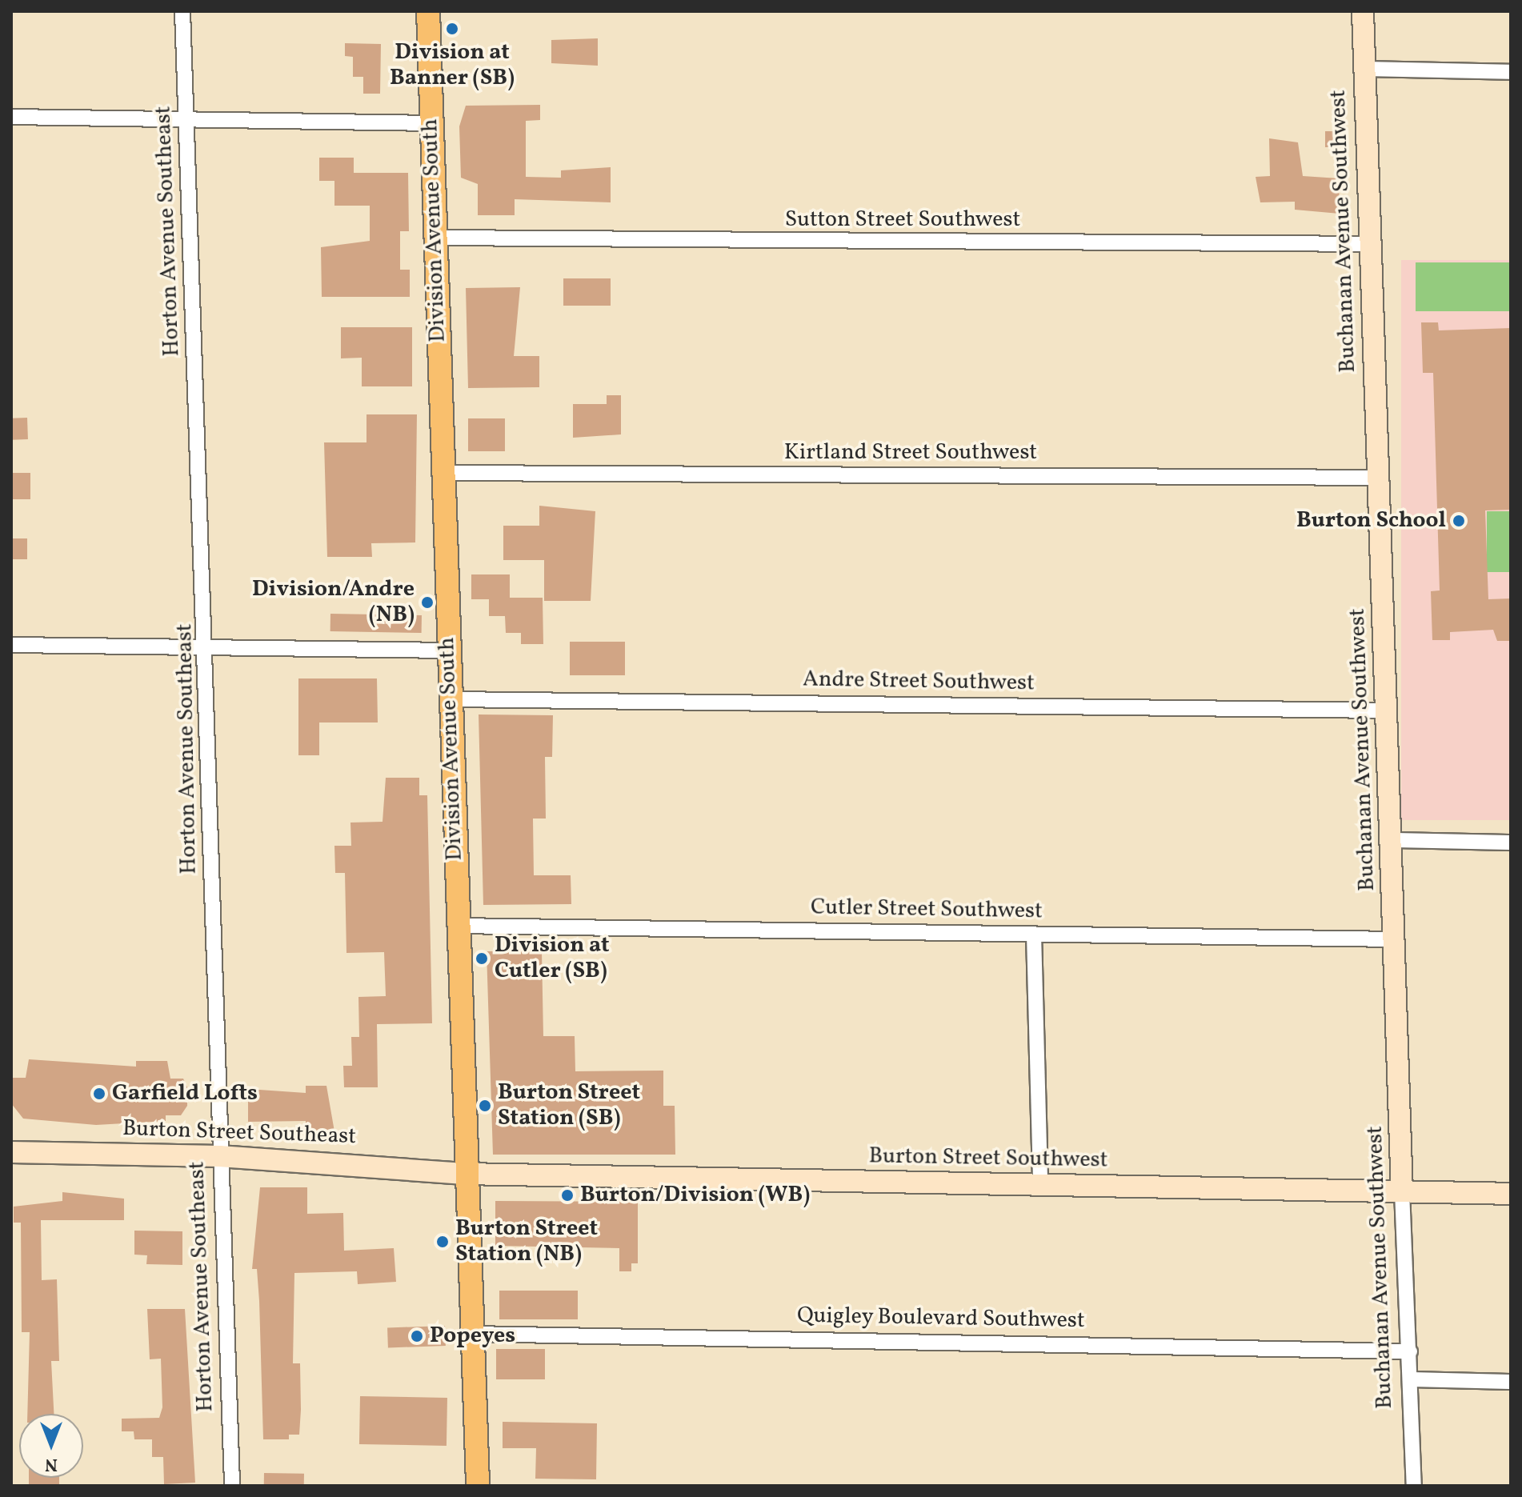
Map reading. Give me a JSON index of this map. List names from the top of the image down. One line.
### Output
{"streets":{"main road":["Division Avenue South","Buchanan Avenue Southwest","Burton Street Southeast","Burton Street Southwest"],"street":["Sutton Street Southwest","Horton Avenue Southeast","Kirtland Street Southwest","Andre Street Southwest","Cutler Street Southwest","Quigley Boulevard Southwest"]},"crossings":[["Sutton Street Southwest","Division Avenue South"],["Sutton Street Southwest","Buchanan Avenue Southwest"],["Division Avenue South","Kirtland Street Southwest"],["Division Avenue South","Andre Street Southwest"],["Division Avenue South","Cutler Street Southwest"],["Division Avenue South","Burton Street Southeast"],["Division Avenue South","Burton Street Southwest"],["Division Avenue South","Quigley Boulevard Southwest"],["Horton Avenue Southeast","Burton Street Southeast"],["Buchanan Avenue Southwest","Kirtland Street Southwest"],["Buchanan Avenue Southwest","Andre Street Southwest"],["Buchanan Avenue Southwest","Cutler Street Southwest"],["Buchanan Avenue Southwest","Burton Street Southwest"],["Buchanan Avenue Southwest","Quigley Boulevard Southwest"],["Burton Street Southeast","Burton Street Southwest"]],"places":["Division at Banner (SB)","Burton School","Division/Andre (NB)","Division at Cutler (SB)","Garfield Lofts","Burton Street Station (SB)","Burton/Division (WB)","Burton Street Station (NB)","Popeyes"],"north":"bottom"}
